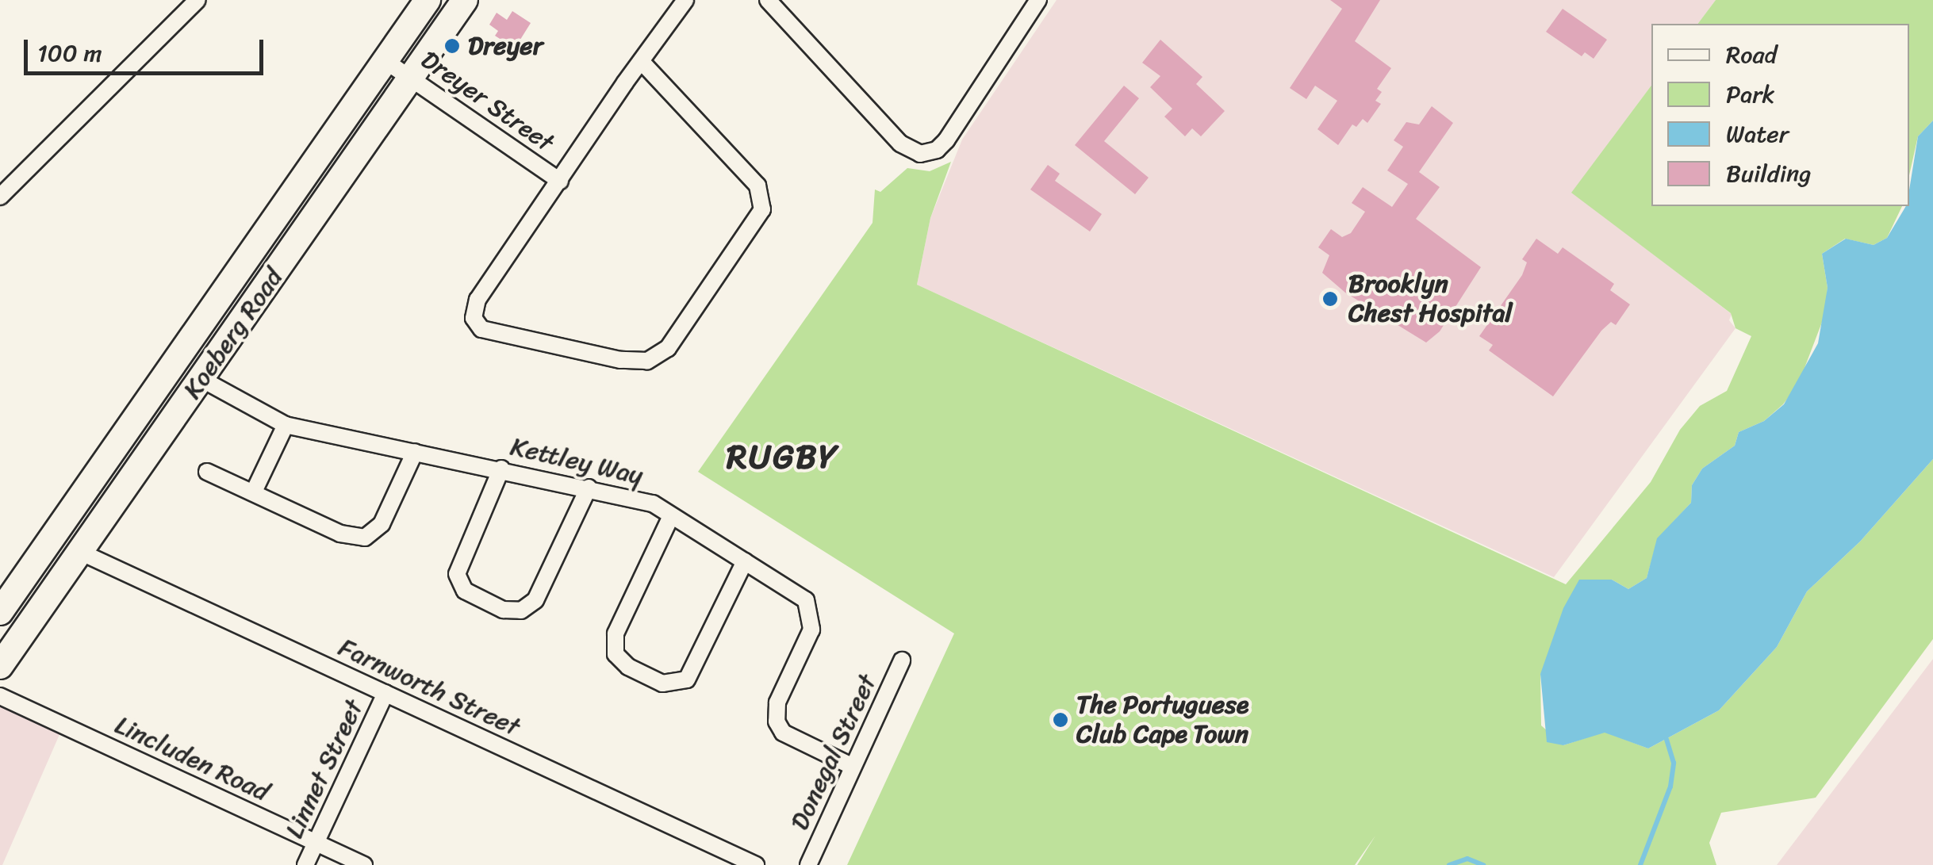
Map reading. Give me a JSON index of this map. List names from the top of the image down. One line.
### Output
{"streets":{"main road":["Koeberg Road"],"street":["Dreyer Street","Kettley Way","Farnworth Street","Donegal Street","Lincluden Road","Linnet Street"]},"crossings":[["Dreyer Street","Koeberg Road"],["Koeberg Road","Kettley Way"],["Koeberg Road","Farnworth Street"],["Kettley Way","Donegal Street"],["Farnworth Street","Linnet Street"],["Lincluden Road","Linnet Street"]],"districts":["RUGBY"],"places":["Dreyer","Brooklyn Chest Hospital","The Portuguese Club Cape Town"],"legend":["Road","Park","Water","Building"],"scale_bar":"100 m"}
